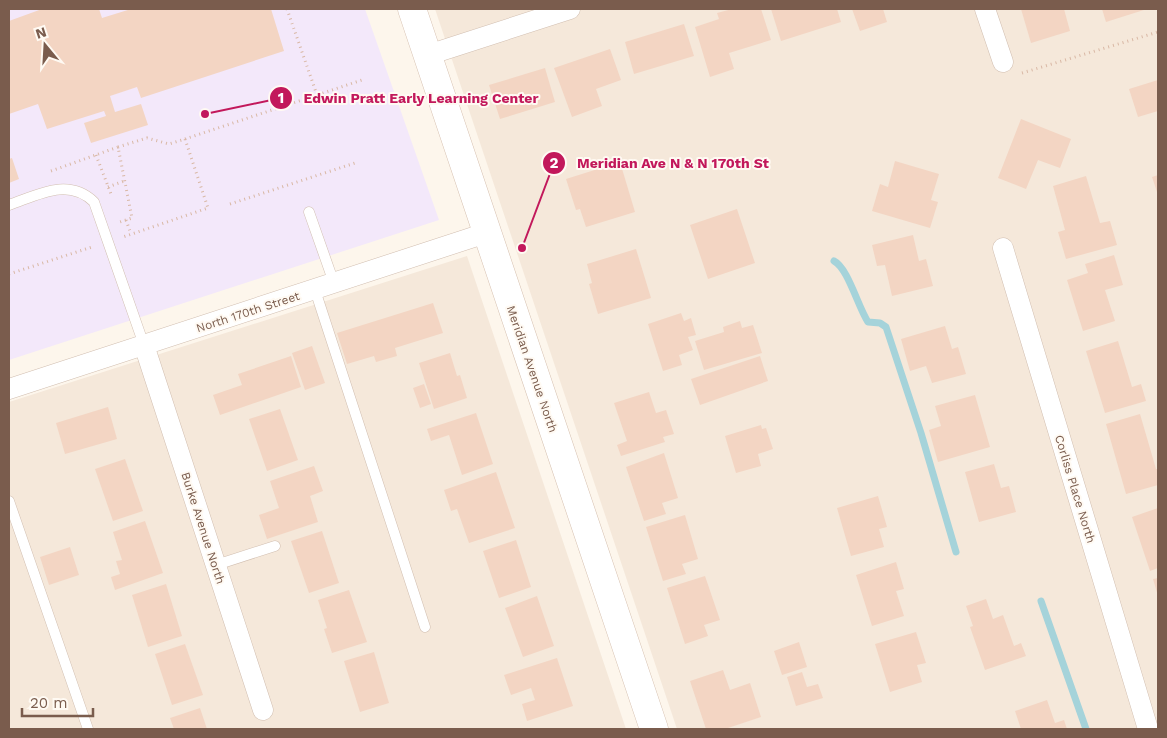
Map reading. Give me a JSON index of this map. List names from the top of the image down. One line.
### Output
{"streets":{"street":["North 170th Street","Meridian Avenue North","Corliss Place North","Burke Avenue North"]},"crossings":[["North 170th Street","Meridian Avenue North"],["North 170th Street","Burke Avenue North"]],"places":["Edwin Pratt Early Learning Center","Meridian Ave N & N 170th St"],"scale_bar":"20 m","north":"top"}
